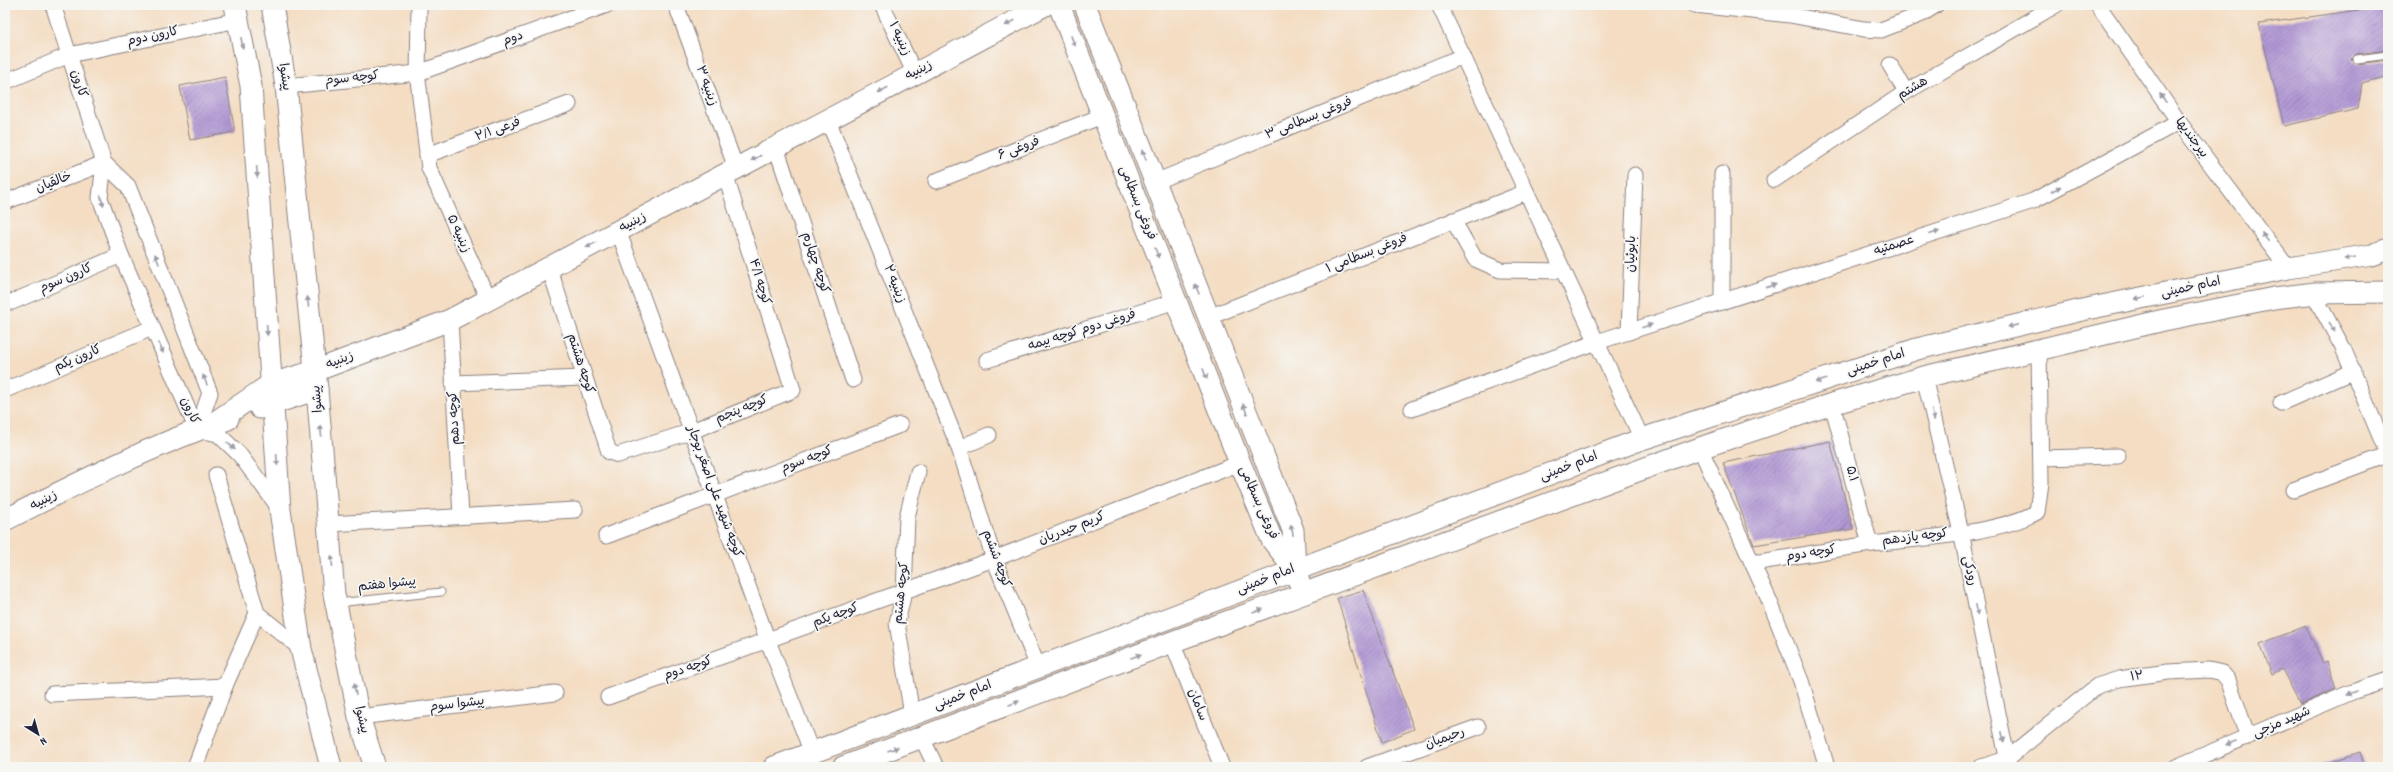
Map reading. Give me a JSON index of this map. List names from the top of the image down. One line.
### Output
{"streets":{"main road":["زینبیه","پیشوا","فروغی بسطامی","امام خمینی"],"street":["کارون دوم","دوم","زینبیه ۱","کوچه سوم","کارون","زینبیه ۳","هشتم","فروغی بسطامی ۳","فرعی ۲/۱","بیرجندیها","فروغی ۶","خالقیان","زینبیه ۵","عصمتیه","فروغی بسطامی ۱","بابوئیان","کوچه چهارم","کارون سوم","کوچه ۴/۱","زینبیه ۲","فروغی دوم کوچه بیمه","کارون یکم","کوچه هشتم","کوچه پنجم","کوچه دهم","۵.۱","کوچه شهید علی اصغر بوجار","کریم حیدریان","کوچه یازدهم","کوچه دوم","کوچه ششم","رودکی","کوچه یکم","۱۲","پیشوا سوم","سامان","شهید مزجی","رحیمیان"],"lane":["پیشوا هفتم"]},"crossings":[["کارون دوم","کارون"],["دوم","کوچه سوم"],["دوم","زینبیه ۵"],["زینبیه ۱","زینبیه"],["زینبیه","پیشوا"],["زینبیه","کارون"],["زینبیه","زینبیه ۳"],["زینبیه","زینبیه ۵"],["زینبیه","کوچه چهارم"],["زینبیه","کوچه ۴/۱"],["زینبیه","زینبیه ۲"],["زینبیه","کوچه هشتم"],["زینبیه","کوچه دهم"],["زینبیه","کوچه شهید علی اصغر بوجار"],["پیشوا","کوچه سوم"],["پیشوا","پیشوا هفتم"],["پیشوا","پیشوا سوم"],["کوچه سوم","زینبیه ۵"],["کوچه سوم","کوچه شهید علی اصغر بوجار"],["کارون","خالقیان"],["کارون","کارون سوم"],["کارون","کارون یکم"],["زینبیه ۳","کوچه ۴/۱"],["فروغی بسطامی ۳","فروغی بسطامی"],["فرعی ۲/۱","زینبیه ۵"],["بیرجندیها","عصمتیه"],["بیرجندیها","امام خمینی"],["فروغی ۶","فروغی بسطامی"],["فروغی بسطامی","فروغی بسطامی ۱"],["فروغی بسطامی","امام خمینی"],["فروغی بسطامی","فروغی دوم کوچه بیمه"],["فروغی بسطامی","کریم حیدریان"],["عصمتیه","بابوئیان"],["کوچه ۴/۱","کوچه پنجم"],["زینبیه ۲","کوچه ششم"],["امام خمینی","کوچه هشتم"],["امام خمینی","۵.۱"],["امام خمینی","کوچه شهید علی اصغر بوجار"],["امام خمینی","کوچه ششم"],["امام خمینی","رودکی"],["امام خمینی","سامان"],["کوچه هشتم","کوچه پنجم"],["کوچه هشتم","کوچه شهید علی اصغر بوجار"],["کوچه هشتم","کریم حیدریان"],["کوچه هشتم","کوچه یکم"],["کوچه پنجم","کوچه شهید علی اصغر بوجار"],["۵.۱","کوچه یازدهم"],["۵.۱","کوچه دوم"],["کوچه شهید علی اصغر بوجار","کوچه دوم"],["کوچه شهید علی اصغر بوجار","کوچه یکم"],["کریم حیدریان","کوچه ششم"],["کریم حیدریان","کوچه یکم"],["کوچه یازدهم","کوچه دوم"],["کوچه یازدهم","رودکی"],["کوچه دوم","کوچه یکم"],["رودکی","۱۲"],["۱۲","شهید مزجی"]],"one_way":["بیرجندیها","عصمتیه","رودکی","شهید مزجی"],"north":"bottom right"}
